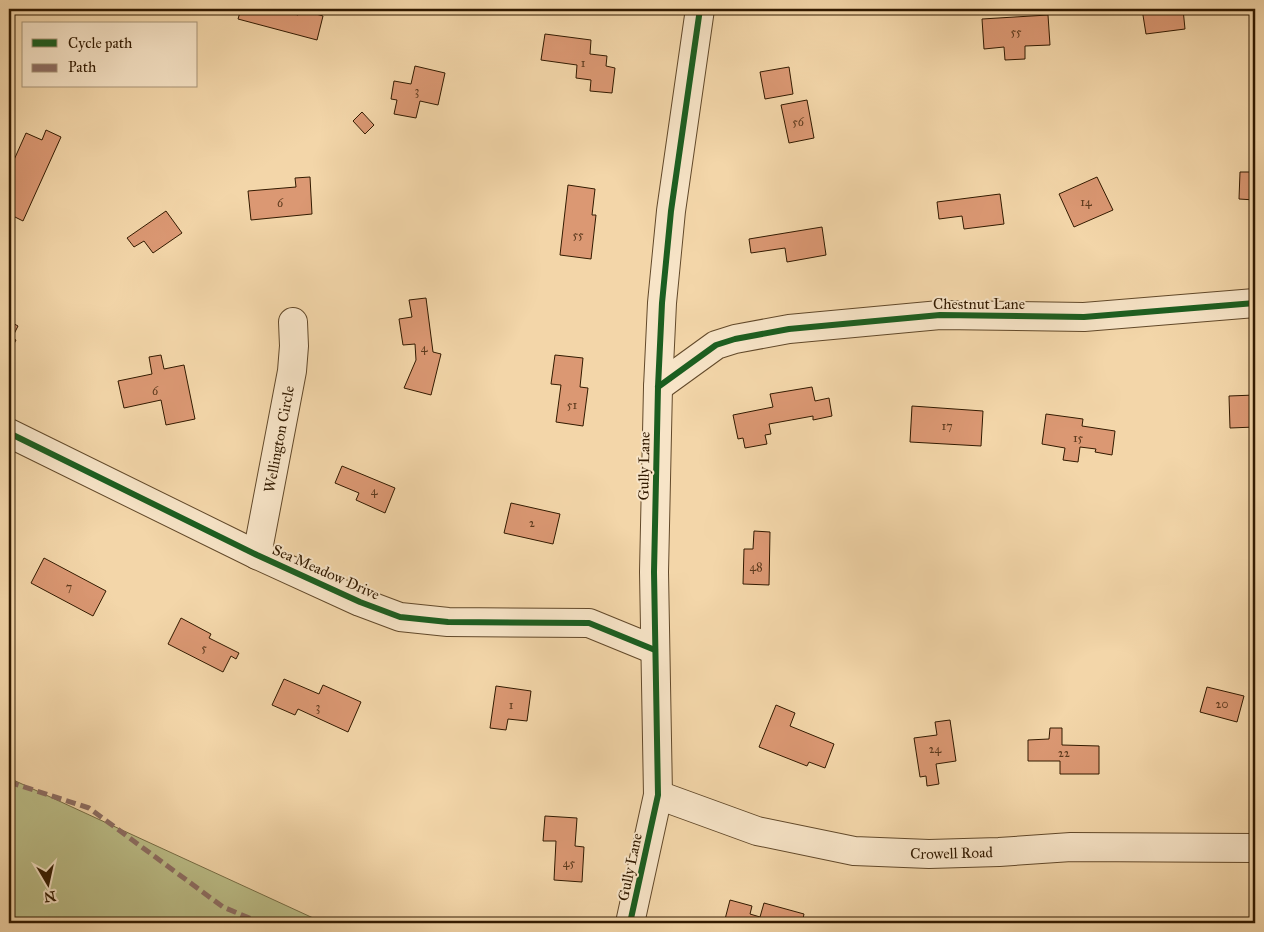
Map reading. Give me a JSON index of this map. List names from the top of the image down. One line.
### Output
{"streets":{"street":["Chestnut Lane","Wellington Circle","Gully Lane","Sea Meadow Drive","Crowell Road"]},"crossings":[["Chestnut Lane","Gully Lane"],["Wellington Circle","Sea Meadow Drive"],["Gully Lane","Sea Meadow Drive"],["Gully Lane","Crowell Road"]],"house_numbers":["55","1","3","56","14","6","55","4","6","51","17","15","4","2","48","7","5","20","1","3","24","22","45"],"legend":["Cycle path","Path"],"north":"bottom"}
